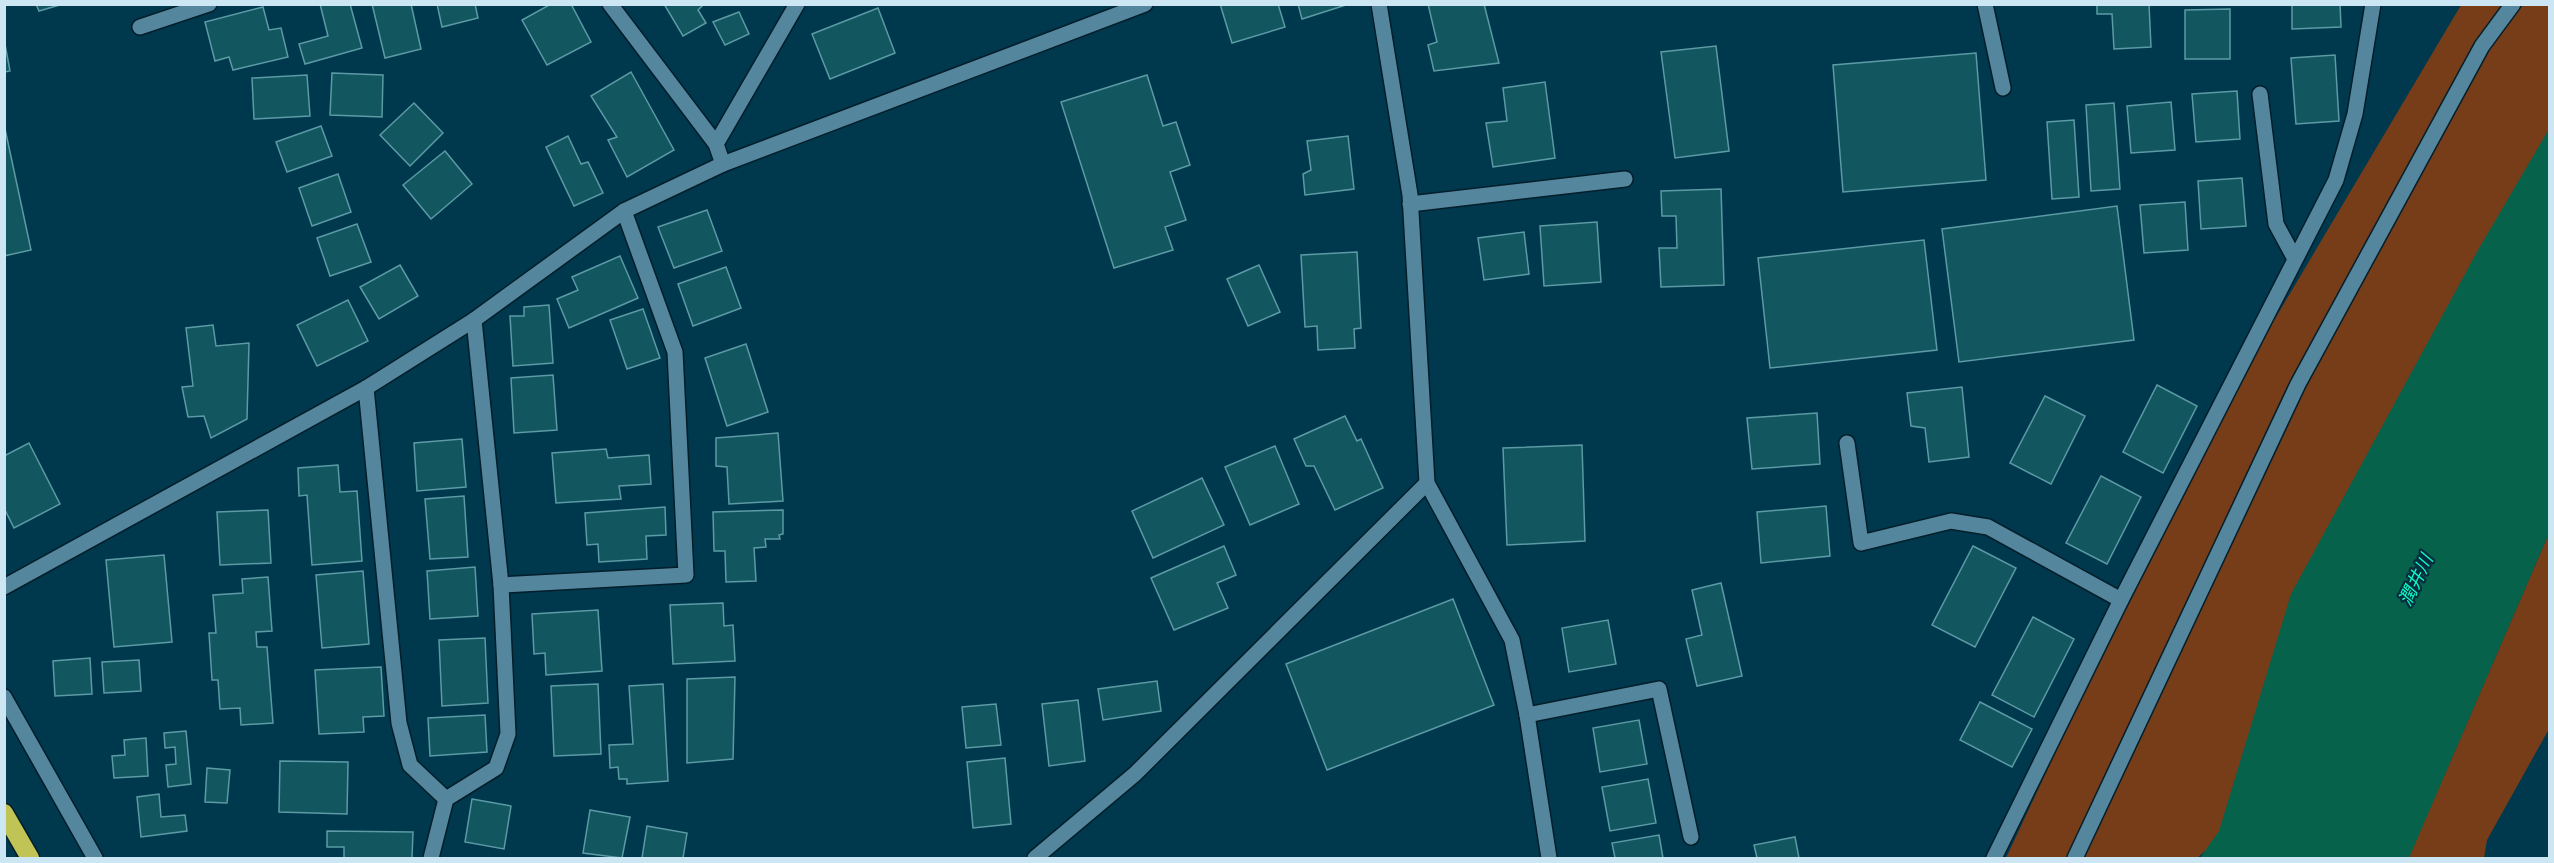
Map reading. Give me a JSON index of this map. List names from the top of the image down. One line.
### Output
{"water":["潤井川"]}
